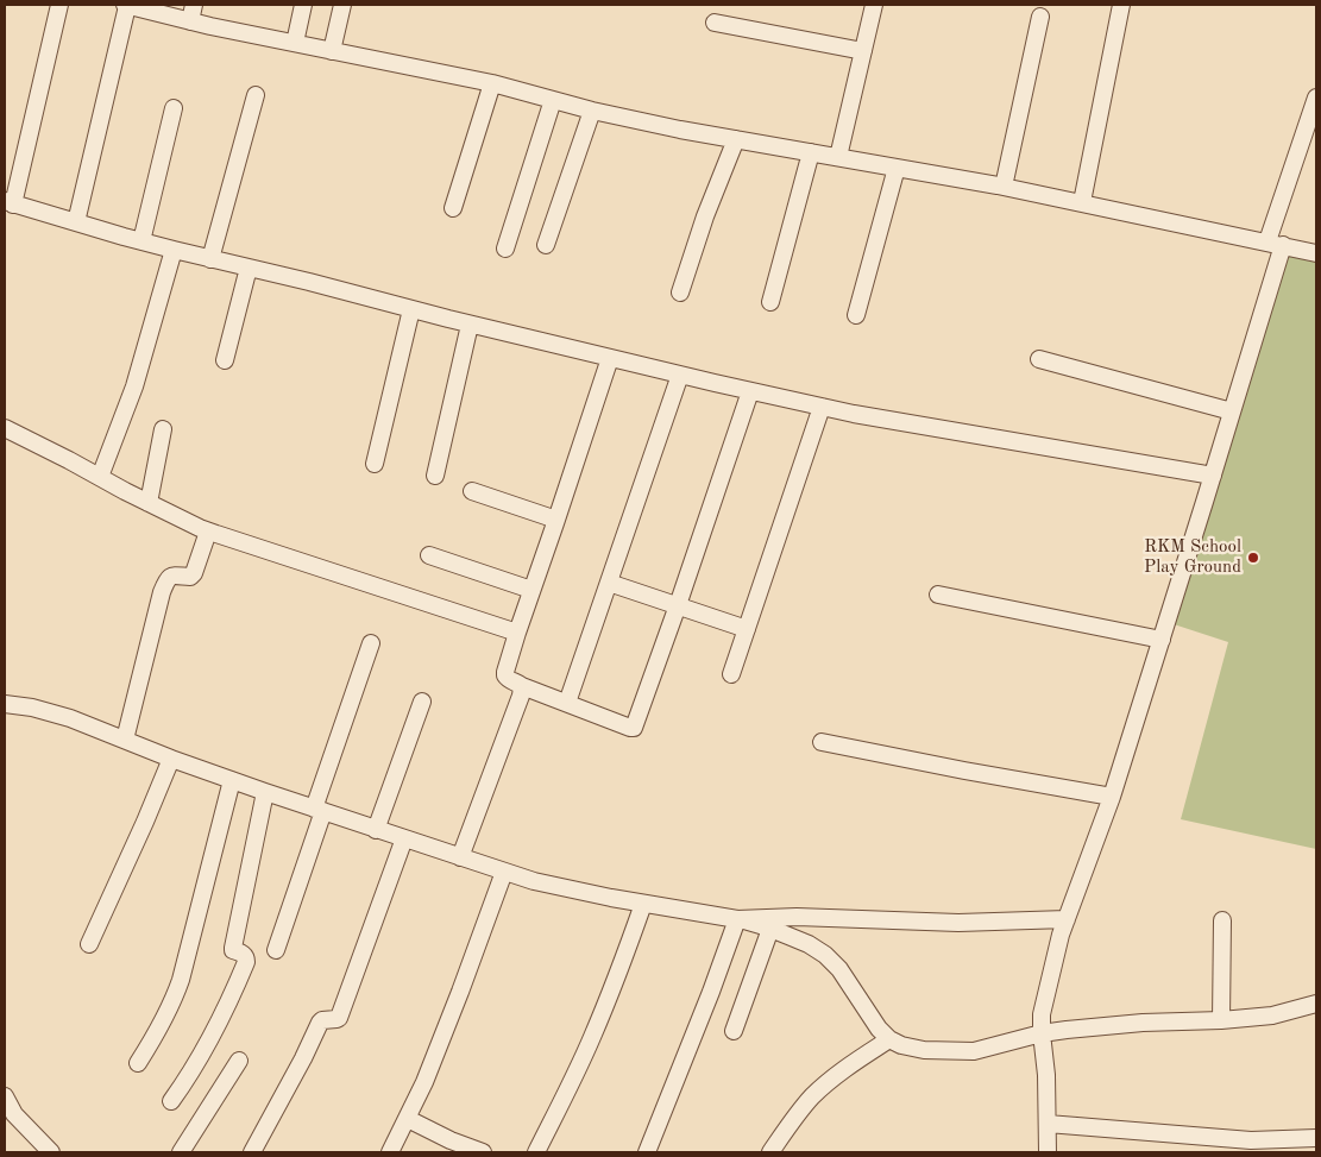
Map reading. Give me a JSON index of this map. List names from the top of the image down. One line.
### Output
{"places":["RKM School Play Ground"]}
